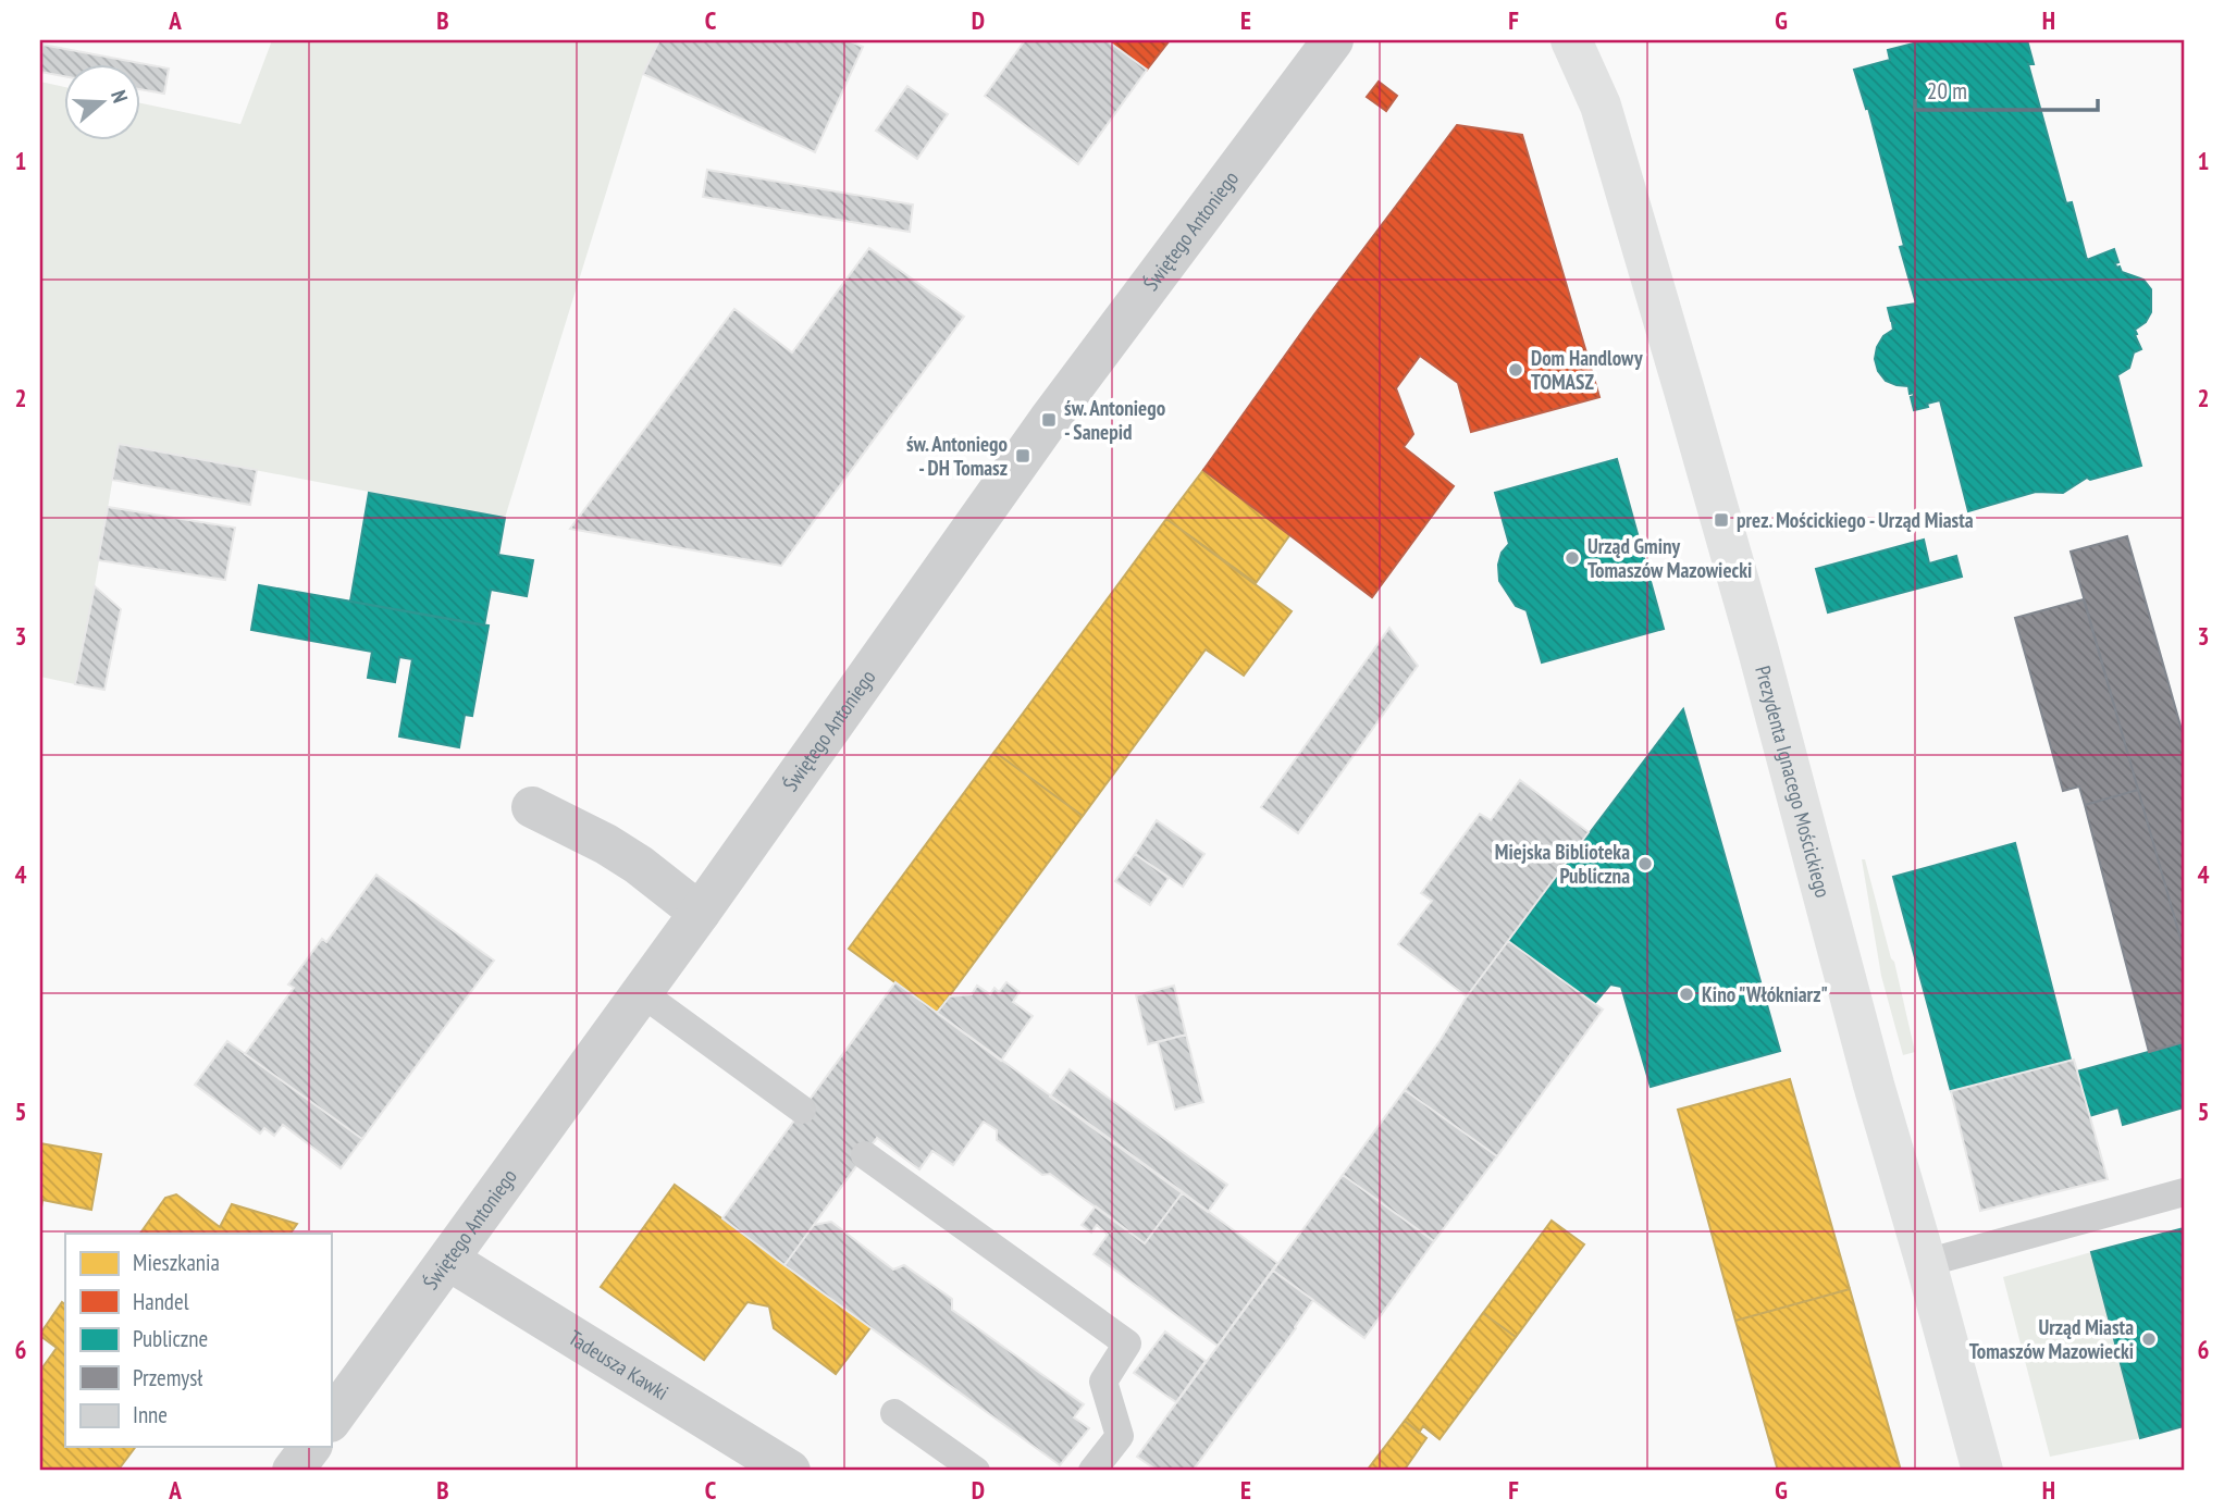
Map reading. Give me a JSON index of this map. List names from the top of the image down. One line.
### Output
{"streets":{"main road":["Prezydenta Ignacego Mościckiego"],"street":["Świętego Antoniego","Tadeusza Kawki"]},"crossings":[["Świętego Antoniego","Tadeusza Kawki"]],"places":{"other":["Dom Handlowy TOMASZ","Urząd Gminy Tomaszów Mazowiecki","Miejska Biblioteka Publiczna","Kino \"Włókniarz\"","Urząd Miasta Tomaszów Mazowiecki"],"transit":["św. Antoniego - Sanepid","św. Antoniego - DH Tomasz","prez. Mościckiego - Urząd Miasta"]},"legend":["Mieszkania","Handel","Publiczne","Przemysł","Inne"],"scale_bar":"20 m","north":"right","grid":{"columns":["A","B","C","D","E","F","G","H"],"rows":["1","2","3","4","5","6"]}}
